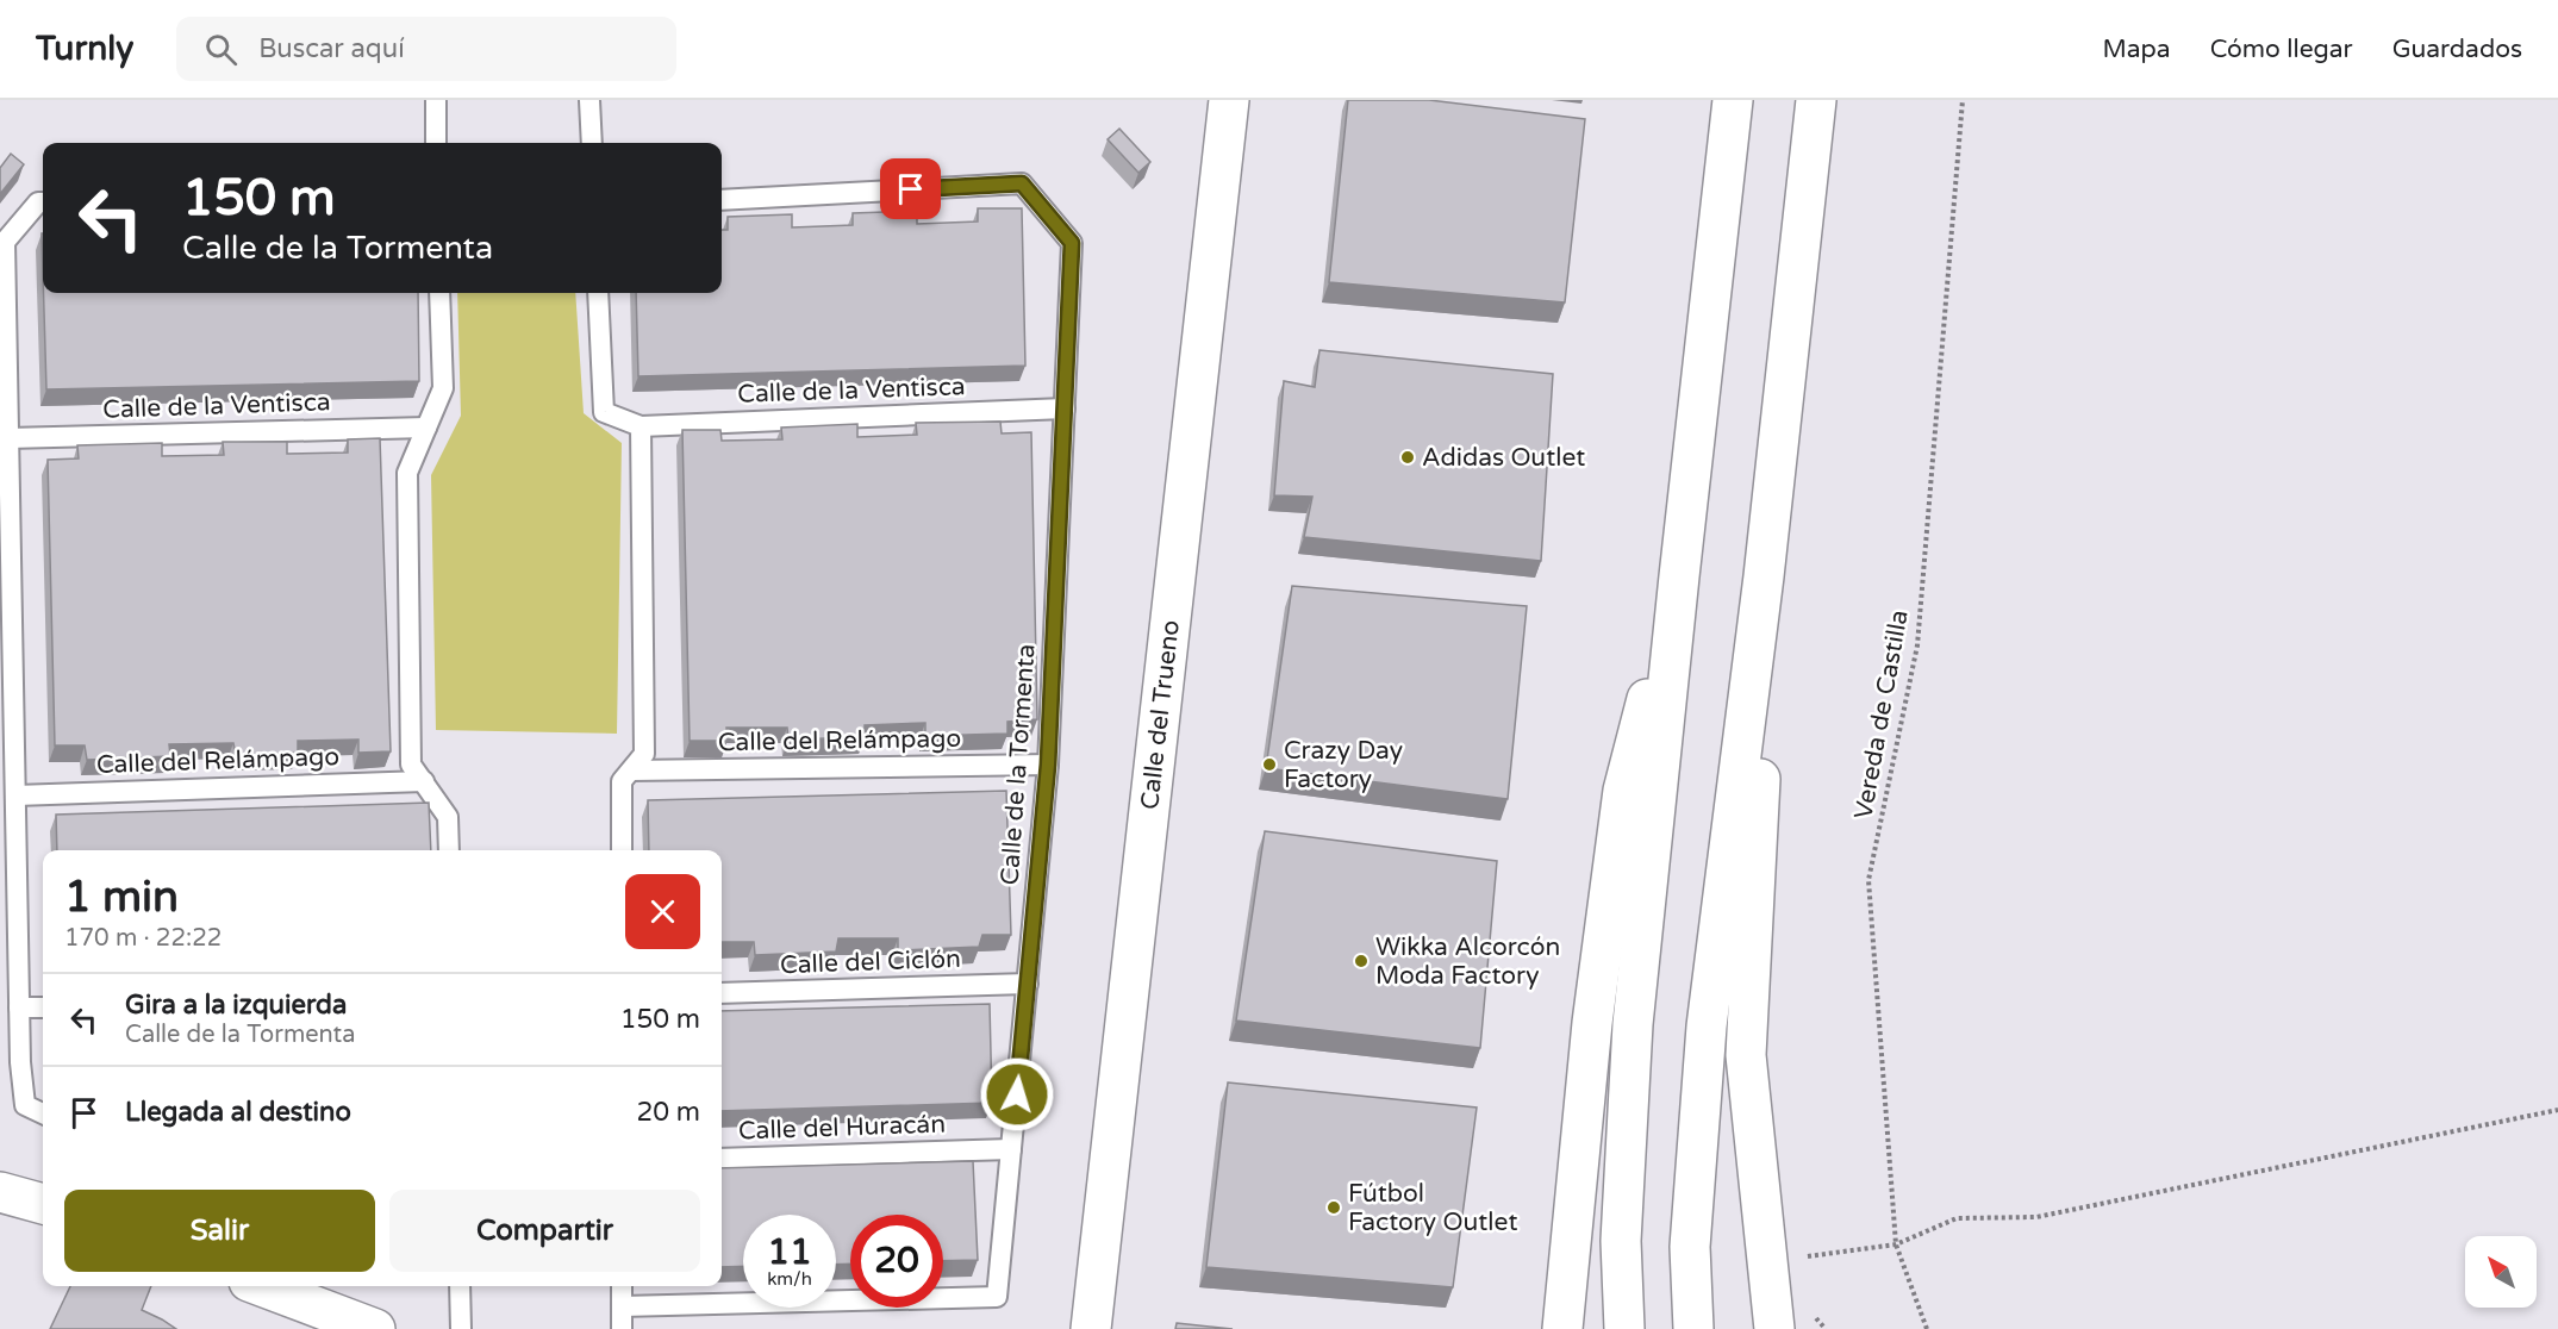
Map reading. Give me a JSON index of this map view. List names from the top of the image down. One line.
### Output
{"streets":{"main road":["Calle del Trueno"],"lane":["Calle de la Ventisca","Calle del Relámpago","Calle de la Tormenta","Calle del Ciclón","Calle del Huracán"],"path":["Vereda de Castilla"]},"crossings":[["Calle de la Ventisca","Calle de la Tormenta"],["Calle del Relámpago","Calle de la Tormenta"],["Calle de la Tormenta","Calle del Ciclón"],["Calle de la Tormenta","Calle del Huracán"]],"places":["Adidas Outlet","Crazy Day Factory","Wikka Alcorcón Moda Factory","Fútbol Factory Outlet"],"north":"top left","page":{"header":"Turnly","search":"Buscar aquí","nav":["Mapa","Cómo llegar","Guardados"],"turn":["150 m","Calle de la Tormenta"],"heading":["1 min","170 m · 22:22"],"list":[{"name":"Gira a la izquierda","note":"Calle de la Tormenta","value":"150 m"},{"name":"Llegada al destino","value":"20 m"}],"buttons":["Salir","Compartir"],"speed":"11 km/h","limit":"20"}}
